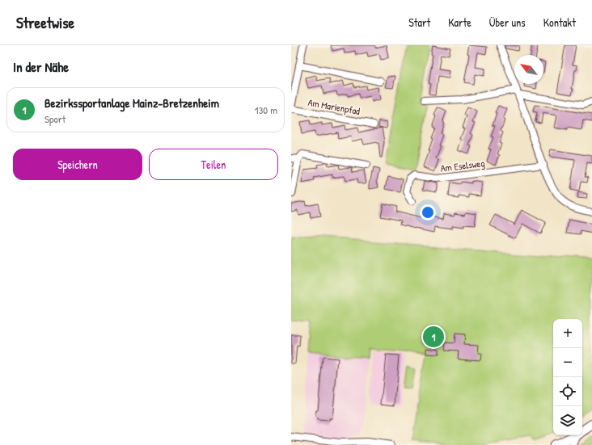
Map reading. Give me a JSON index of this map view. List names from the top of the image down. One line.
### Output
{"streets":{"street":["Am Marienpfad","Am Eselsweg"]},"north":"top left","page":{"header":"Streetwise","nav":["Start","Karte","Über uns","Kontakt"],"heading":"In der Nähe","list":[{"mark":"1","name":"Bezirkssportanlage Mainz-Bretzenheim","note":"Sport","value":"130 m"}],"buttons":["Speichern","Teilen"],"map_buttons":["+","−"],"pins":"1"}}
